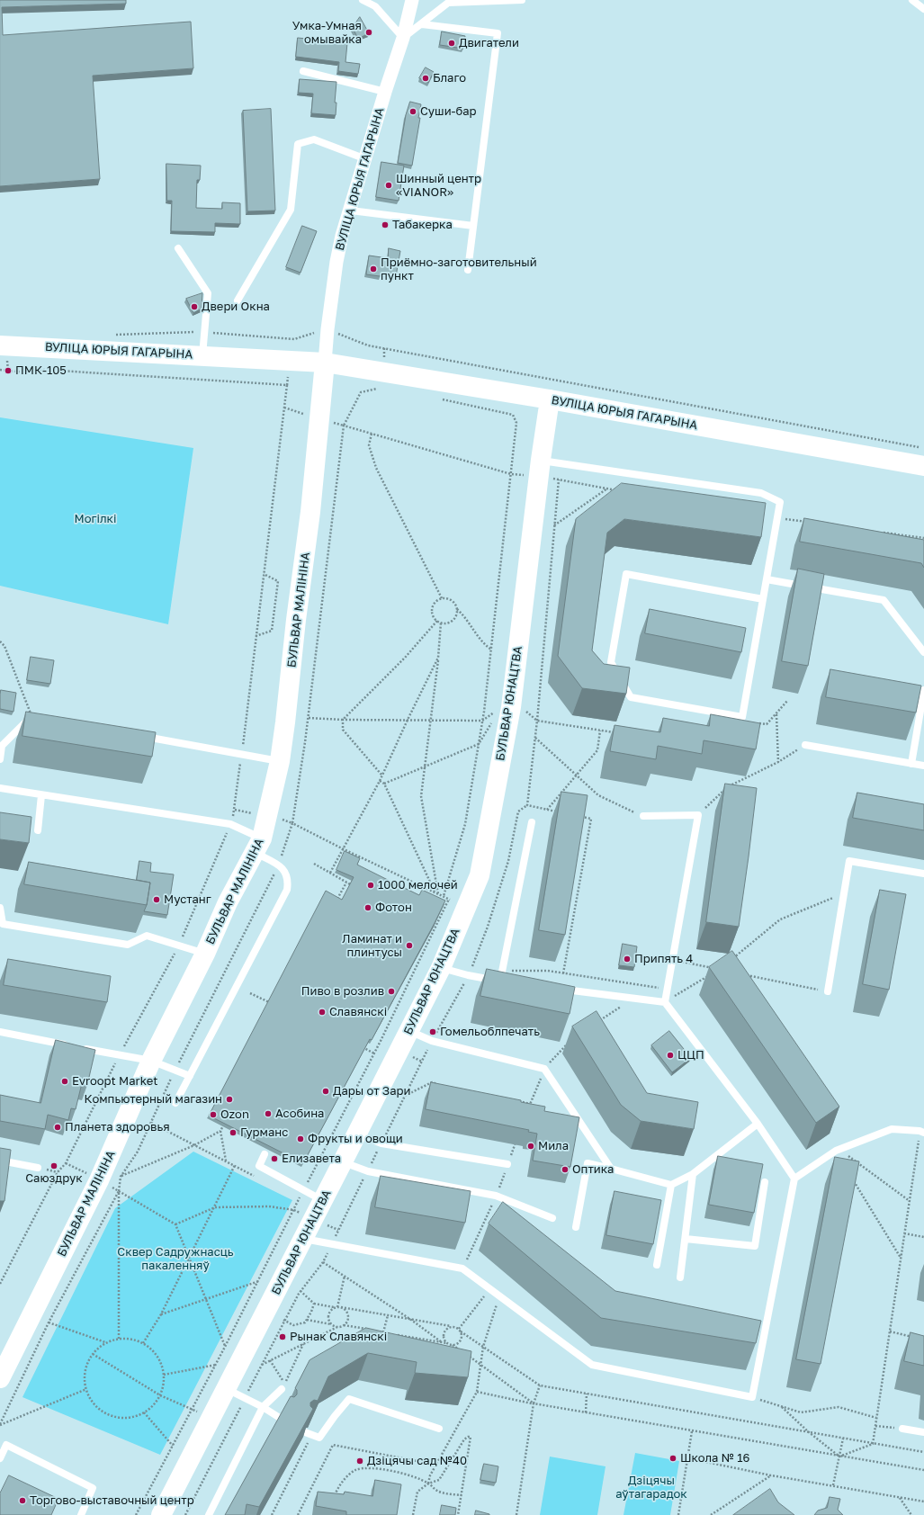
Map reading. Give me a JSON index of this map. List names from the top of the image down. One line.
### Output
{"streets":{"main road":["ВУЛІЦА ЮРЫЯ ГАГАРЫНА","БУЛЬВАР МАЛІНІНА","БУЛЬВАР ЮНАЦТВА"]},"crossings":[["ВУЛІЦА ЮРЫЯ ГАГАРЫНА","БУЛЬВАР МАЛІНІНА"],["ВУЛІЦА ЮРЫЯ ГАГАРЫНА","БУЛЬВАР ЮНАЦТВА"]],"parks":["Могілкі","Сквер Садружнасць пакаленняў","Дзіцячы аўтагарадок"],"places":["Умка-Умная омывайка","Двигатели","Благо","Суши-бар","Шинный центр «VIANOR»","Табакерка","Приёмно-заготовительный пункт","Двери Окна","ПМК-105","1000 мелочей","Мустанг","Фотон","Ламинат и плинтусы","Припять 4","Пиво в розлив","Славянскі","Гомельоблпечать","ЦЦП","Evroopt Market","Дары от Зари","Компьютерный магазин","Асобина","Ozon","Планета здоровья","Гурманс","Фрукты и овощи","Мила","Елизавета","Саюздрук","Оптика","Рынак Славянскі","Школа № 16","Дзіцячы сад №40","Торгово-выставочный центр"]}
